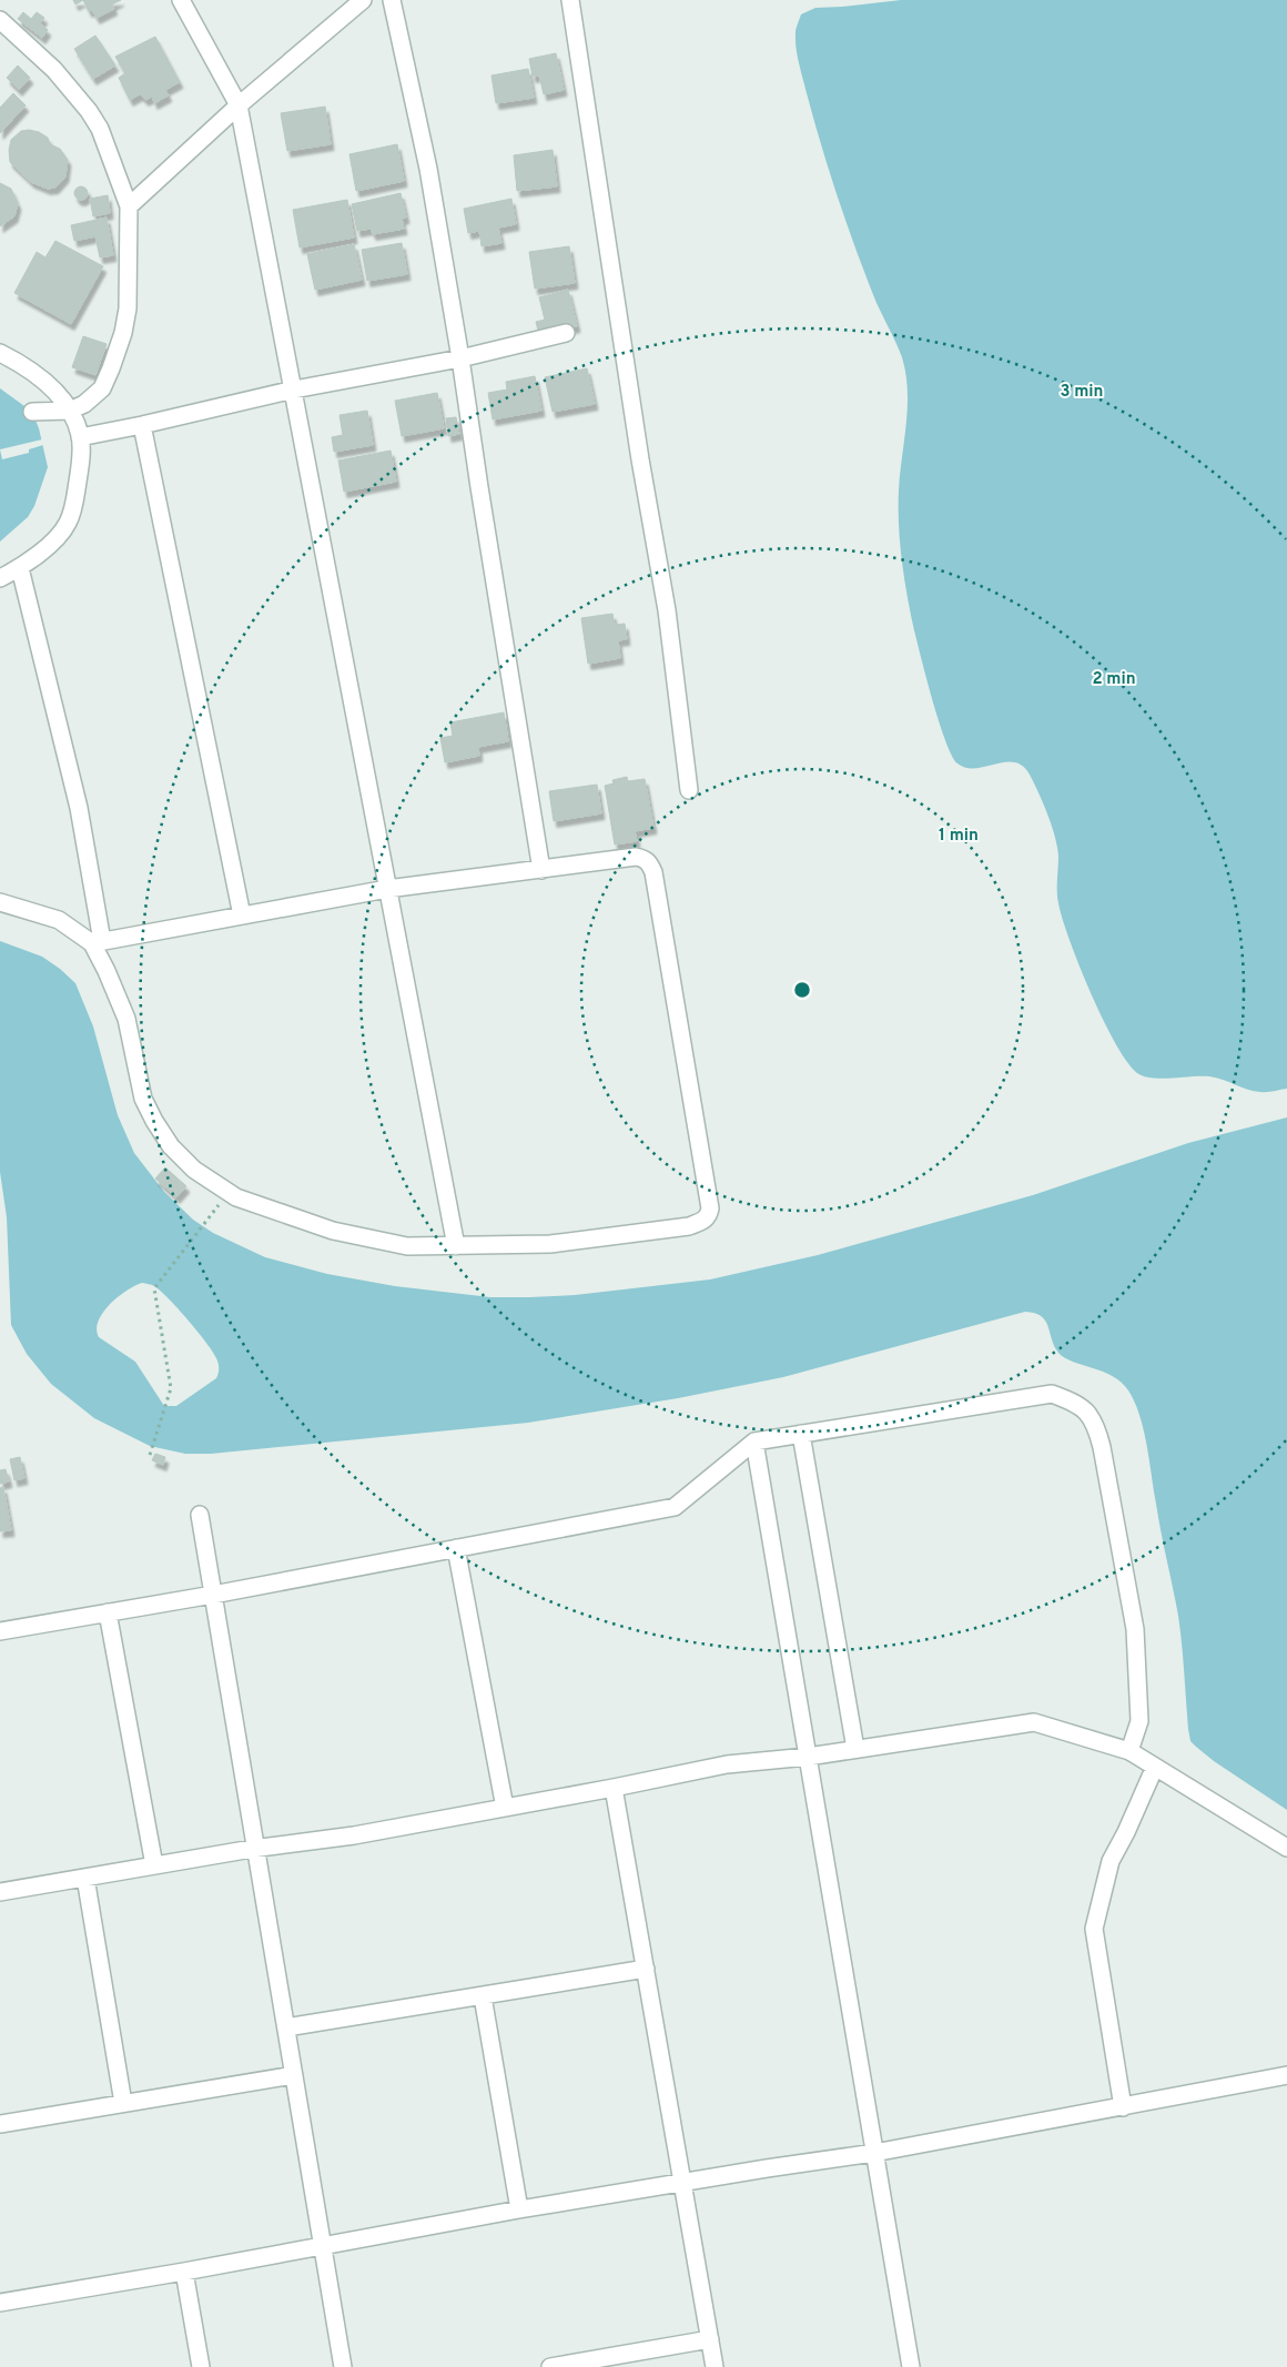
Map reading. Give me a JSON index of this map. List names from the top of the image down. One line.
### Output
{"rings":["3 min","2 min","1 min"]}
